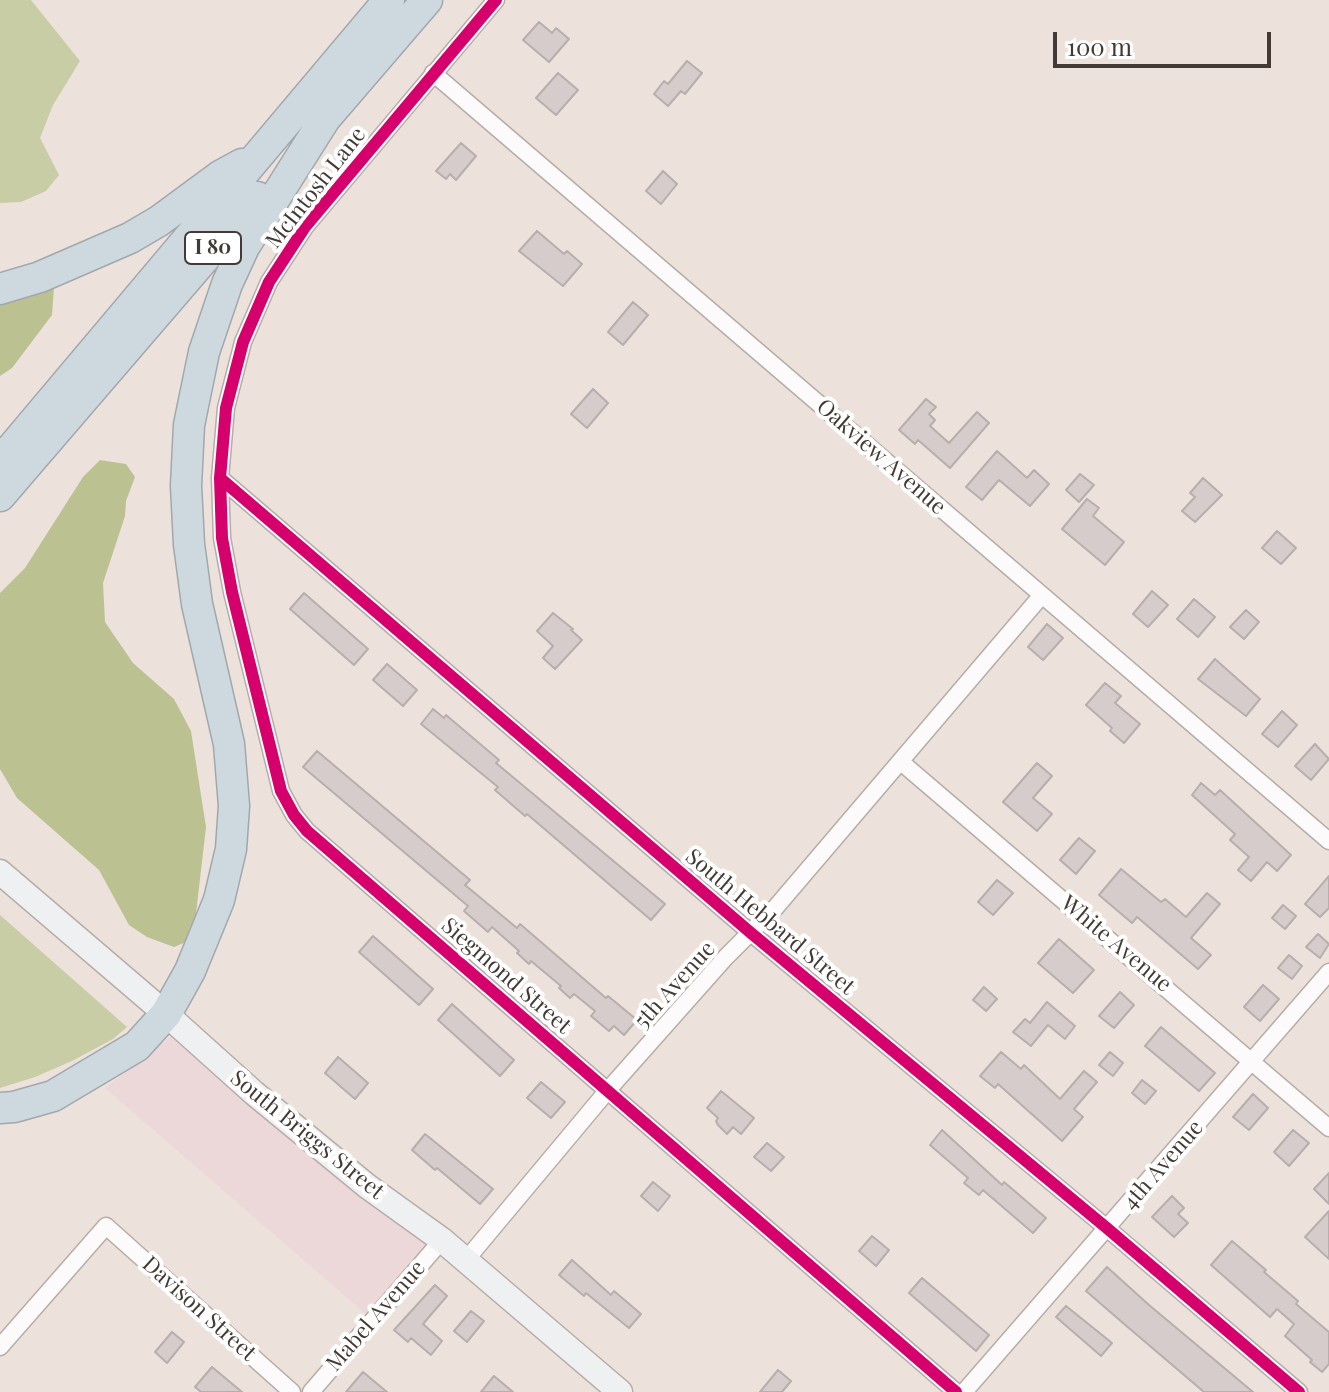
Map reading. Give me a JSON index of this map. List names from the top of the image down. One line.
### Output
{"streets":{"highway":["I 80"],"street":["McIntosh Lane","Oakview Avenue","South Hebbard Street","White Avenue","Siegmond Street","5th Avenue","South Briggs Street","4th Avenue","Davison Street","Mabel Avenue"]},"crossings":[["McIntosh Lane","Oakview Avenue"],["McIntosh Lane","South Hebbard Street"],["McIntosh Lane","Siegmond Street"],["Oakview Avenue","5th Avenue"],["South Hebbard Street","Siegmond Street"],["South Hebbard Street","5th Avenue"],["South Hebbard Street","4th Avenue"],["White Avenue","5th Avenue"],["White Avenue","4th Avenue"],["Siegmond Street","5th Avenue"],["5th Avenue","South Briggs Street"],["South Briggs Street","Mabel Avenue"]],"scale_bar":"100 m"}
